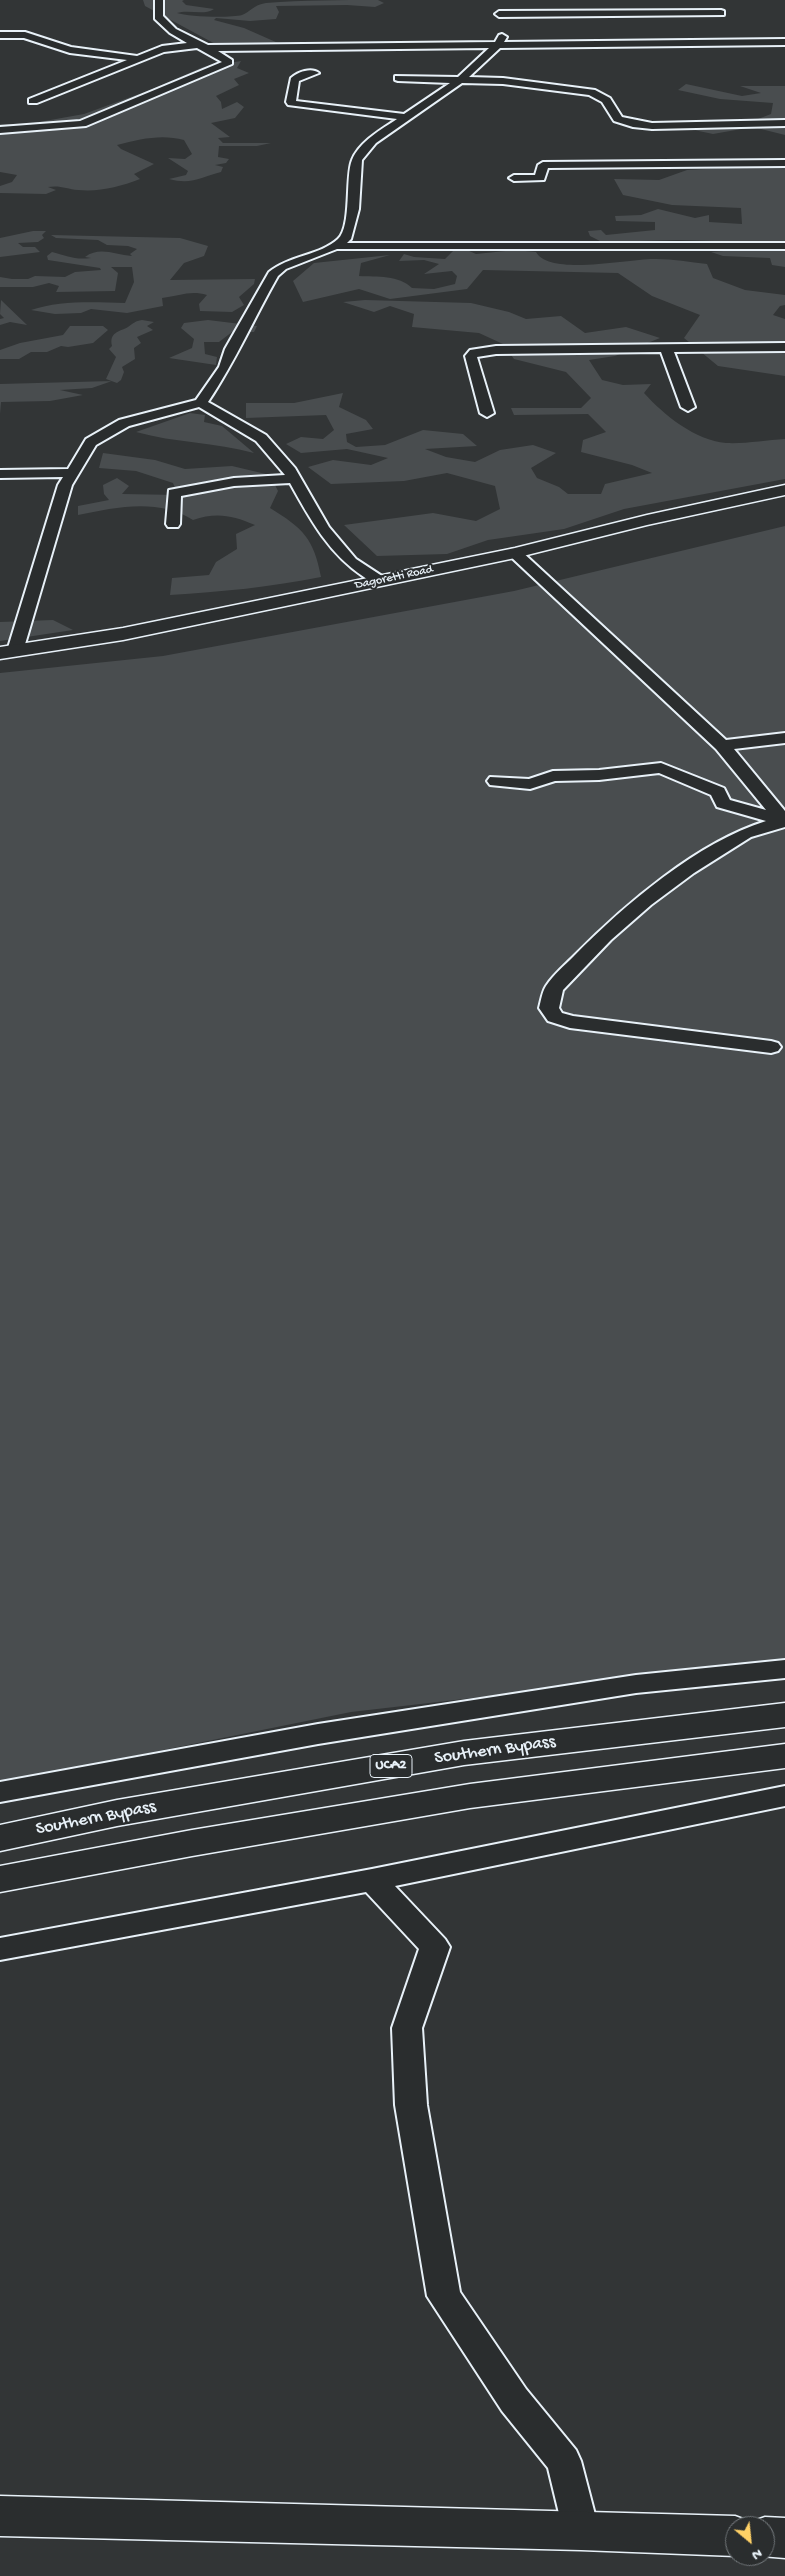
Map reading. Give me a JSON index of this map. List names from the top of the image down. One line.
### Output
{"streets":{"main road":["Dagoretti Road","Southern Bypass","UCA2"]},"north":"bottom right"}
